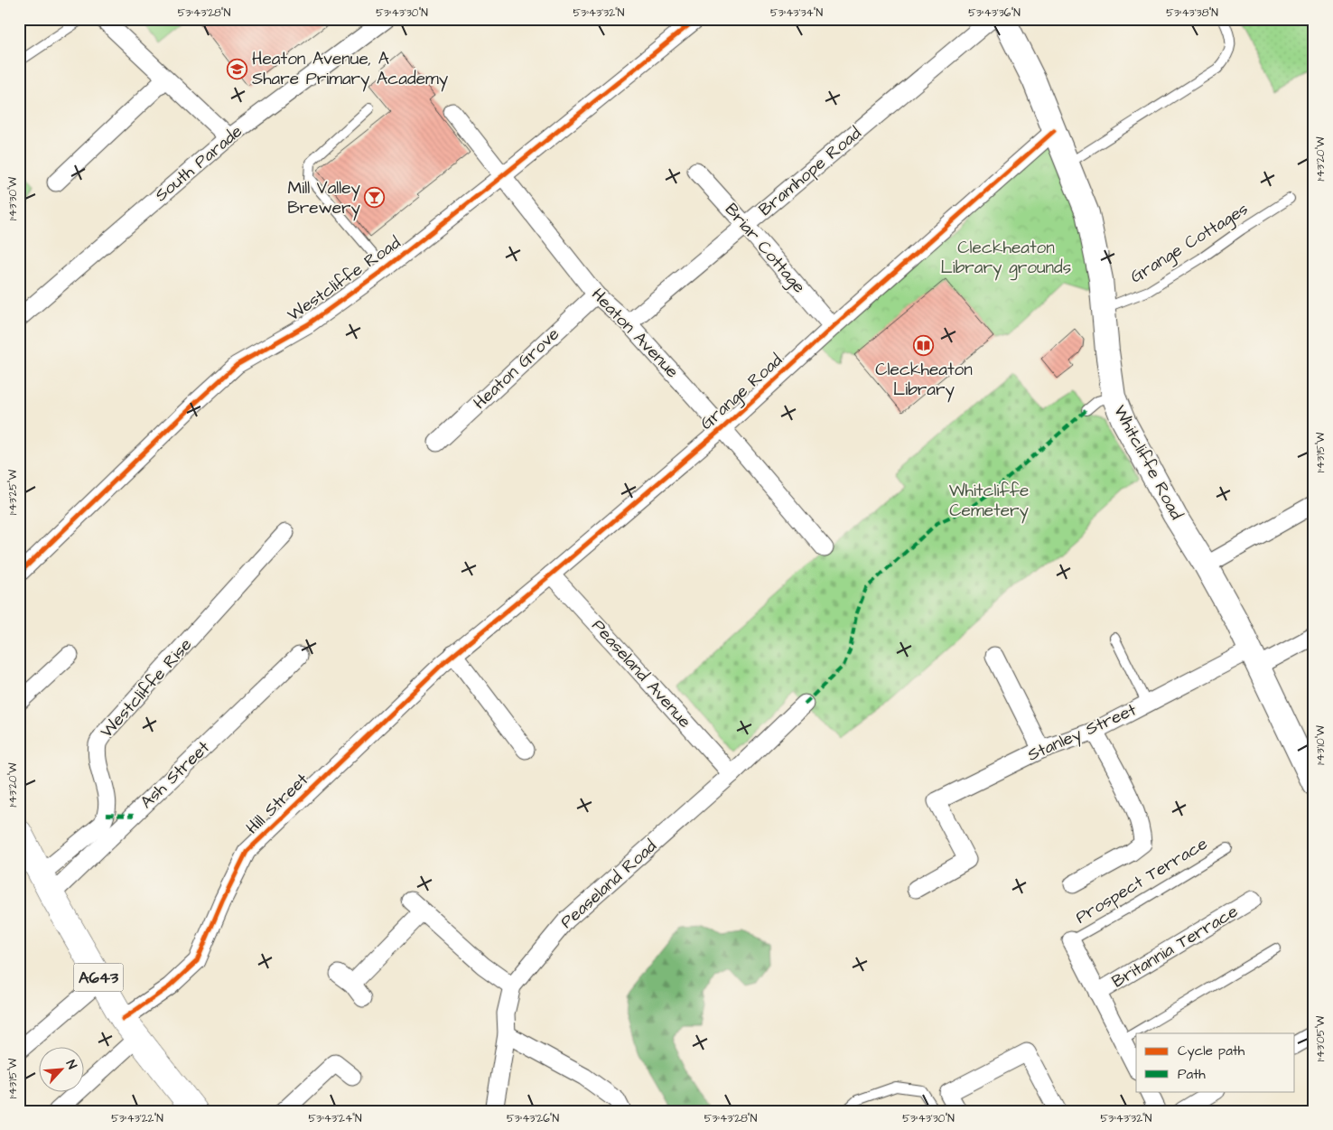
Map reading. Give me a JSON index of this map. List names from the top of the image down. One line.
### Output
{"streets":{"main road":["Whitcliffe Road","A643"],"street":["South Parade","Bramhope Road","Briar Cottage","Westcliffe Road","Heaton Avenue","Heaton Grove","Grange Road","Peaseland Avenue","Westcliffe Rise","Stanley Street","Ash Street","Hill Street","Peaseland Road","Britannia Terrace"],"lane":["Grange Cottages","Prospect Terrace"]},"crossings":[["Bramhope Road","Briar Cottage"],["Bramhope Road","Heaton Avenue"],["Grange Cottages","Whitcliffe Road"],["Briar Cottage","Grange Road"],["Westcliffe Road","Heaton Avenue"],["Heaton Avenue","Heaton Grove"],["Heaton Avenue","Grange Road"],["Grange Road","Whitcliffe Road"],["Grange Road","Peaseland Avenue"],["Grange Road","Hill Street"],["Whitcliffe Road","Stanley Street"],["Peaseland Avenue","Peaseland Road"],["Westcliffe Rise","Ash Street"],["Westcliffe Rise","A643"],["Ash Street","A643"],["Hill Street","A643"]],"parks":["Cleckheaton Library grounds","Whitcliffe Cemetery"],"places":{"school or university":["Heaton Avenue, A Share Primary Academy"],"bar":["Mill Valley Brewery"],"library":["Cleckheaton Library"]},"legend":["Cycle path","Path"],"north":"top right","coordinates":["53°43'28\"N","53°43'30\"N","53°43'32\"N","53°43'34\"N","53°43'36\"N","53°43'38\"N","1°43'20\"W","1°43'30\"W","1°43'15\"W","1°43'25\"W","1°43'10\"W","1°43'05\"W","53°43'22\"N","53°43'24\"N","53°43'26\"N"]}
